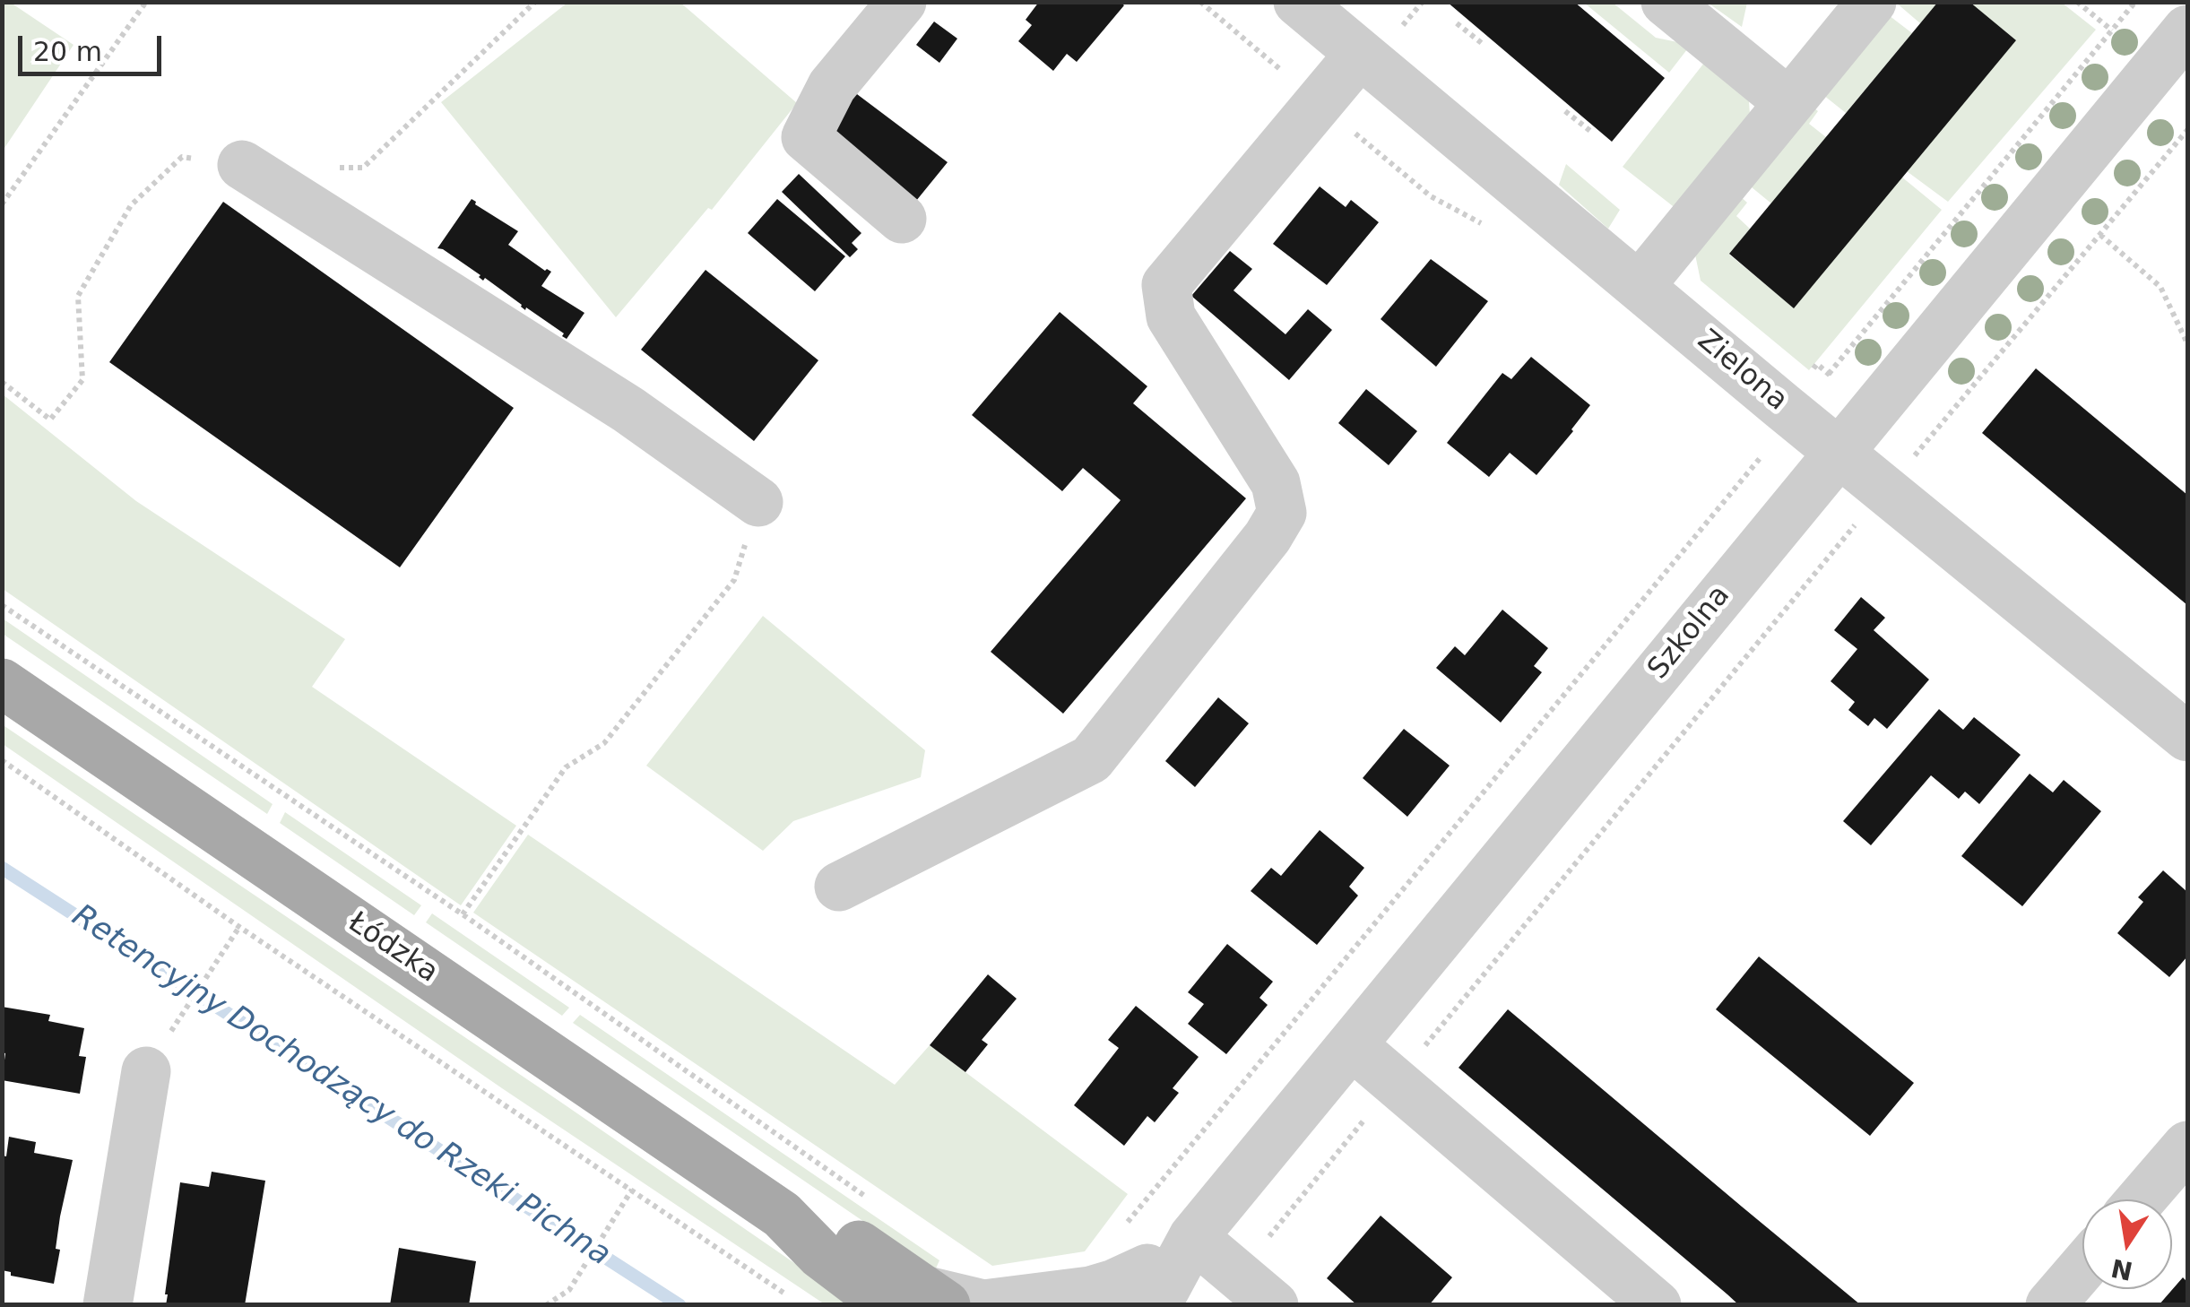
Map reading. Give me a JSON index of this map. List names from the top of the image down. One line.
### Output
{"streets":{"main road":["Łódzka"],"street":["Zielona","Szkolna"]},"crossings":[["Zielona","Szkolna"],["Szkolna","Łódzka"]],"water":["Retencyjny Dochodzący do Rzeki Pichna"],"scale_bar":"20 m","north":"bottom"}
